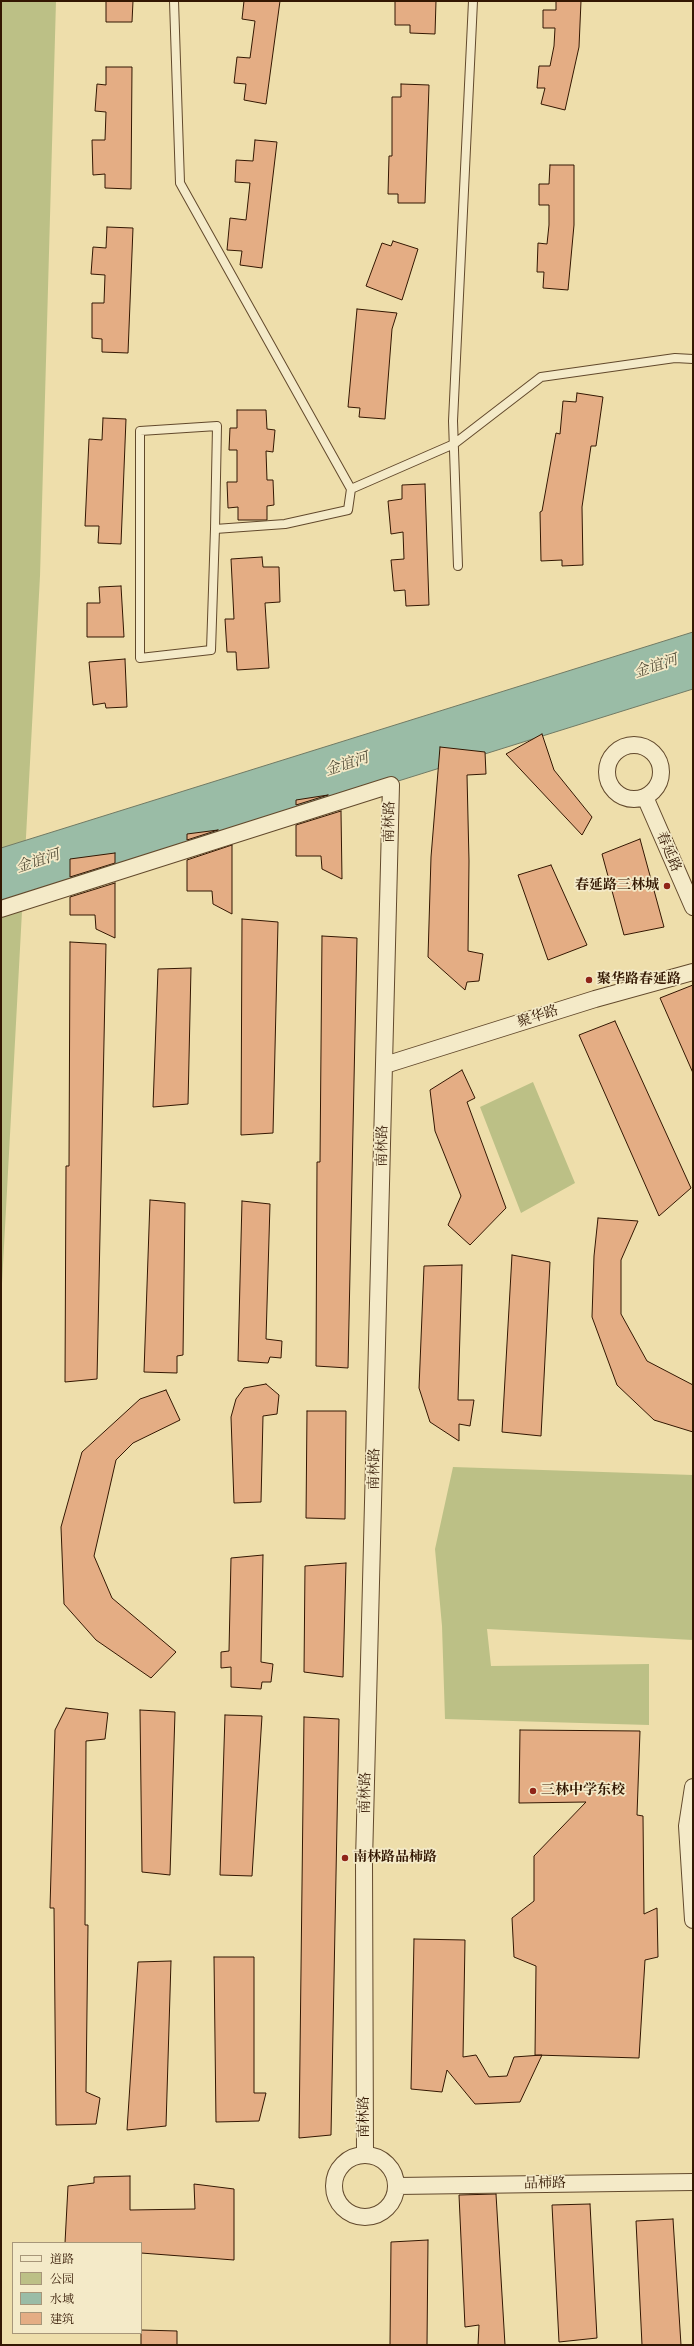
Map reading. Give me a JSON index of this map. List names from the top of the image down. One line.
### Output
{"streets":{"street":["南林路","春延路","聚华路","品柿路"]},"crossings":[["南林路","聚华路"],["南林路","品柿路"]],"water":["金谊河"],"places":["春延路三林城","聚华路春延路","三林中学东校","南林路品柿路"],"legend":["道路","公园","水域","建筑"]}
